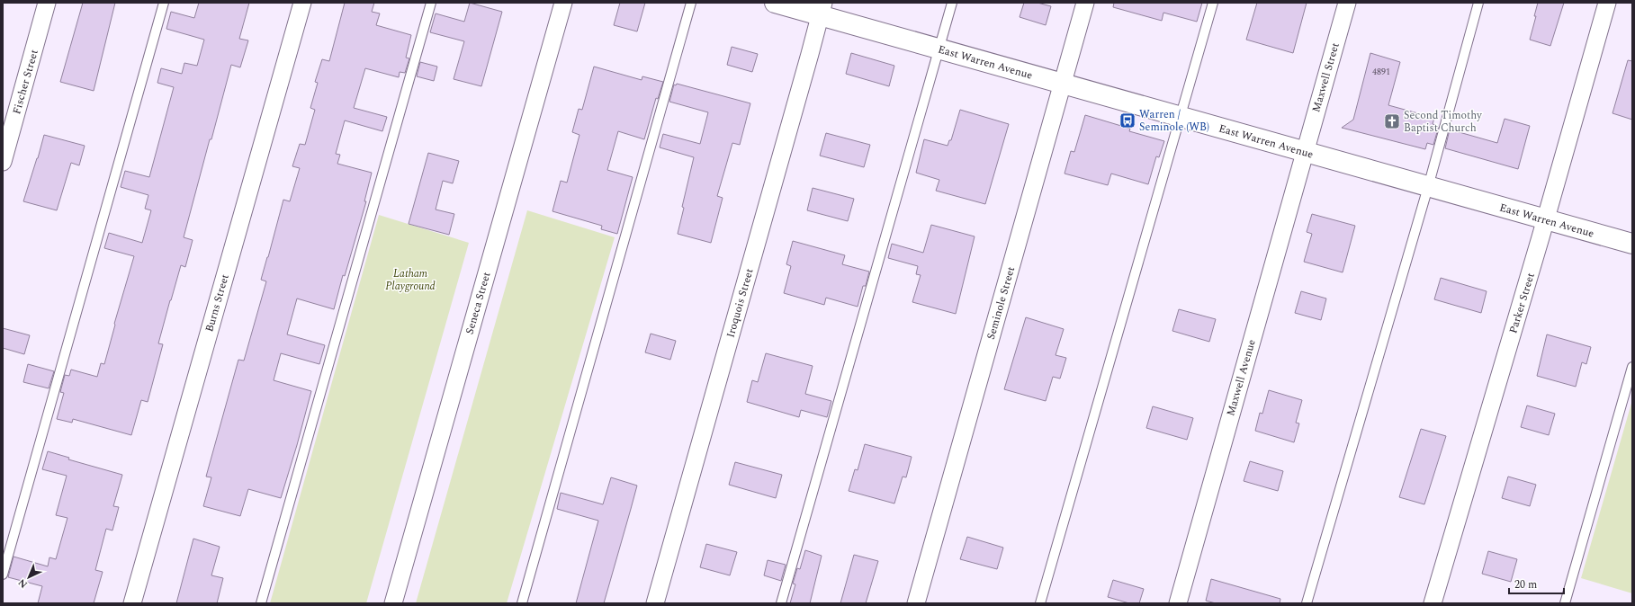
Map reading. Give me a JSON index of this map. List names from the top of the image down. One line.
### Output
{"streets":{"main road":["East Warren Avenue"],"street":["Maxwell Street","Fischer Street","Burns Street","Seneca Street","Iroquois Street","Seminole Street","Parker Street","Maxwell Avenue"]},"crossings":[["East Warren Avenue","Maxwell Street"],["East Warren Avenue","Iroquois Street"],["East Warren Avenue","Seminole Street"],["East Warren Avenue","Parker Street"],["East Warren Avenue","Maxwell Avenue"],["Maxwell Street","Maxwell Avenue"]],"parks":["Latham Playground"],"places":{"bus stop":["Warren / Seminole (WB)"],"church":["Second Timothy Baptist Church"]},"house_numbers":["4891"],"scale_bar":"20 m","north":"bottom left"}
